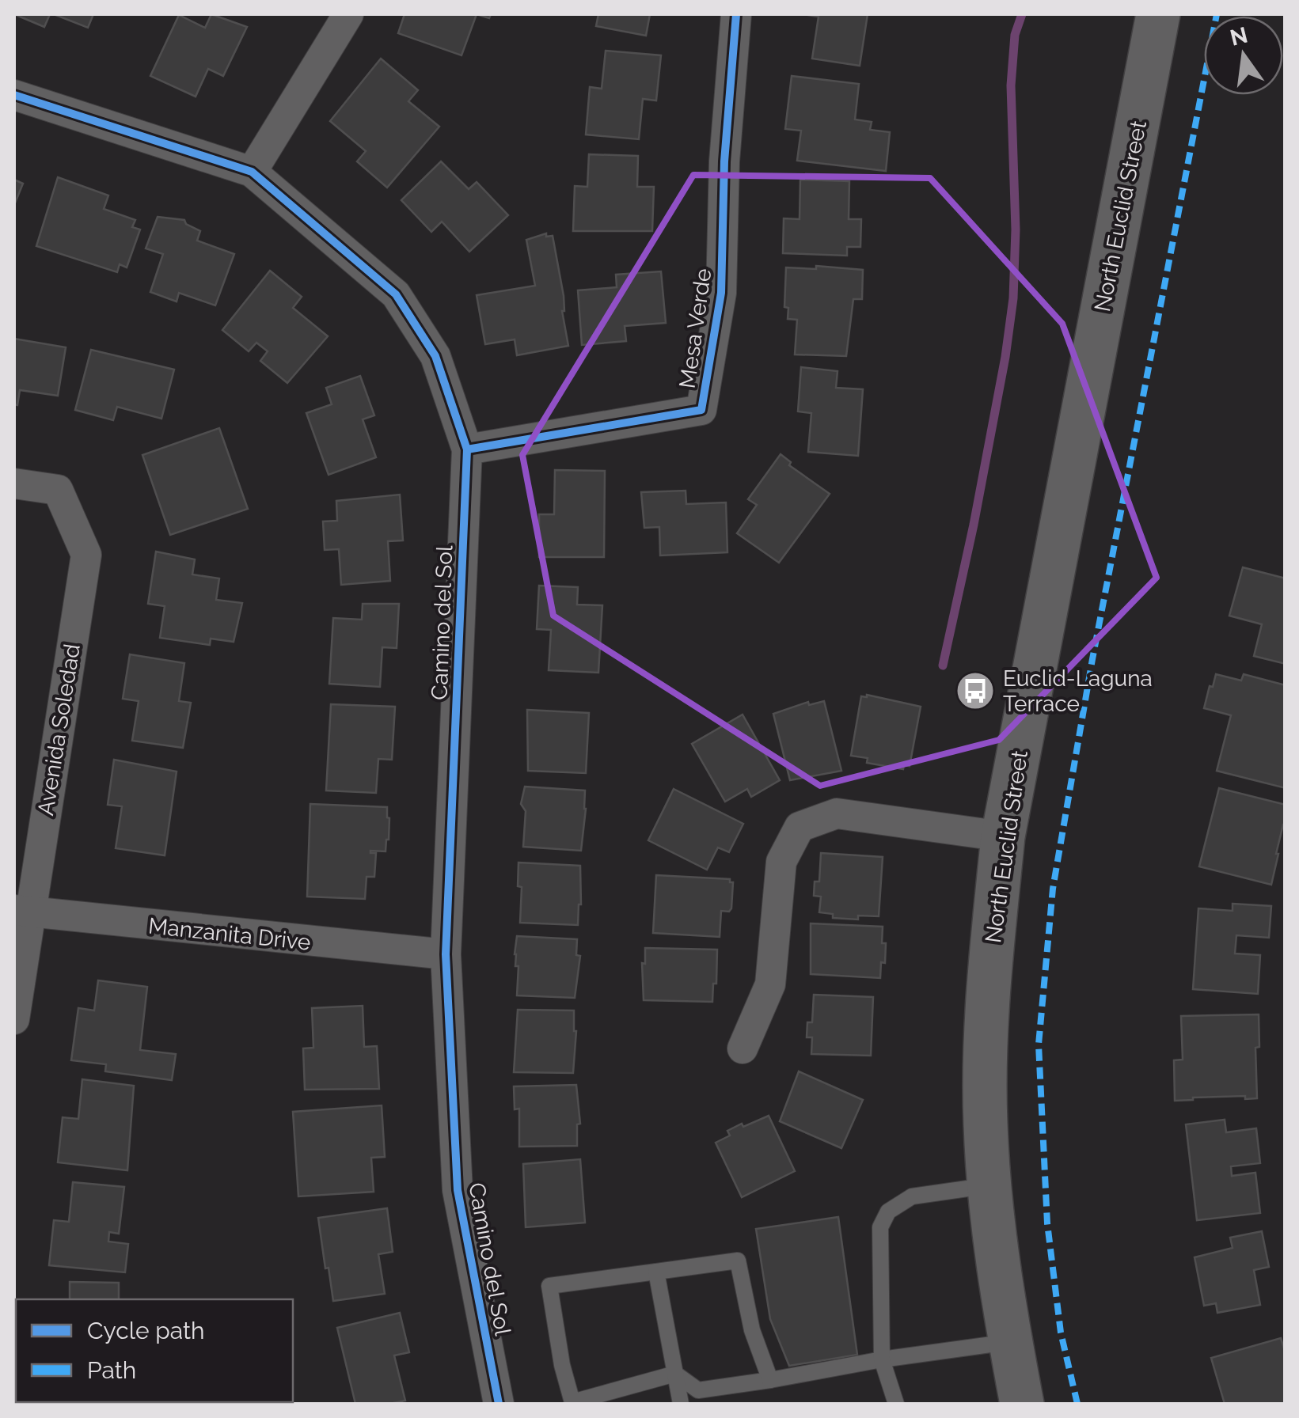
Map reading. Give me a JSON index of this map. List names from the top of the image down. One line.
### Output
{"streets":{"main road":["North Euclid Street"],"street":["Mesa Verde","Camino del Sol","Avenida Soledad","Manzanita Drive"]},"crossings":[["Mesa Verde","Camino del Sol"],["Camino del Sol","Manzanita Drive"],["Avenida Soledad","Manzanita Drive"]],"places":{"bus stop":["Euclid-Laguna Terrace"]},"legend":["Cycle path","Path"],"north":"top"}
